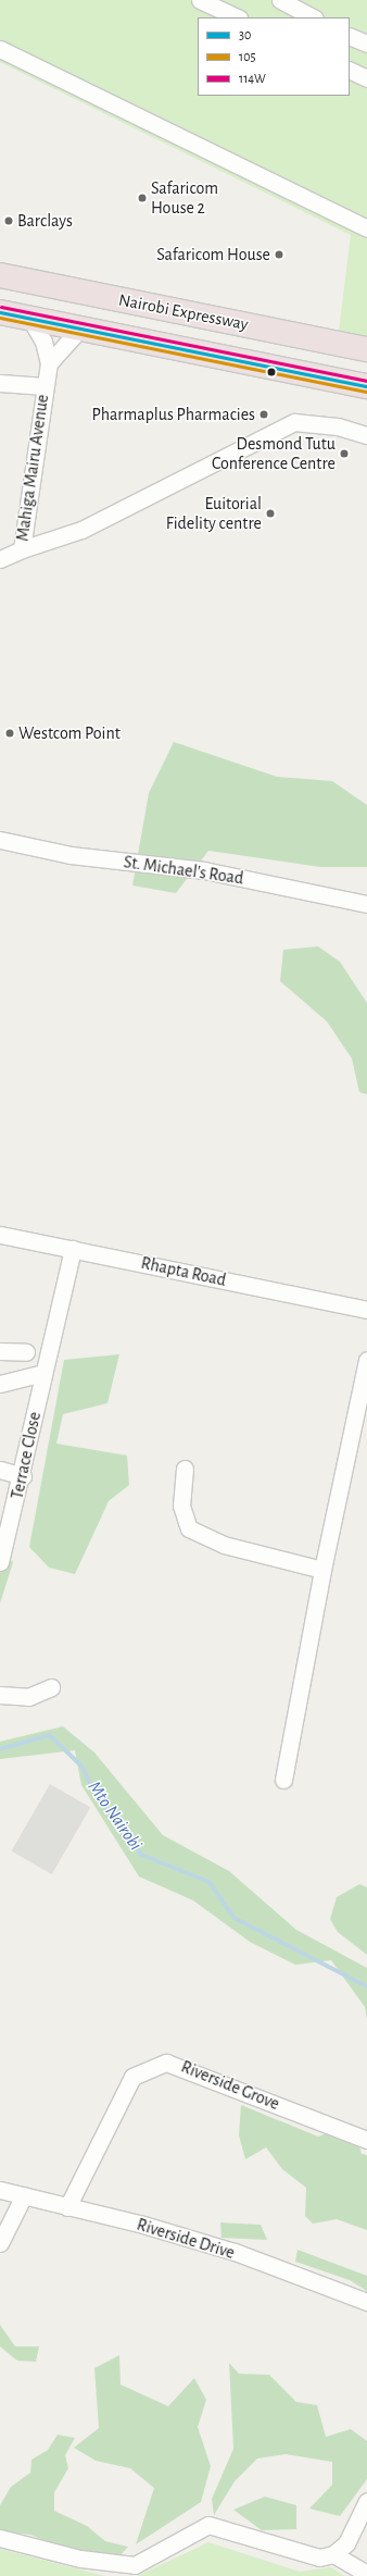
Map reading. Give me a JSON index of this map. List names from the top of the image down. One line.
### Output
{"streets":{"highway":["Nairobi Expressway"],"street":["Mahiga Mairu Avenue","St. Michael's Road","Rhapta Road","Terrace Close","Riverside Grove","Riverside Drive"]},"crossings":[["Rhapta Road","Terrace Close"],["Riverside Grove","Riverside Drive"]],"water":["Mto Nairobi"],"places":["Safaricom House 2","Barclays","Safaricom House","Pharmaplus Pharmacies","Desmond Tutu Conference Centre","Euitorial Fidelity centre","Westcom Point"],"lines":["transit line 114W","transit line 30","transit line 105"],"legend":["30","105","114W"]}
